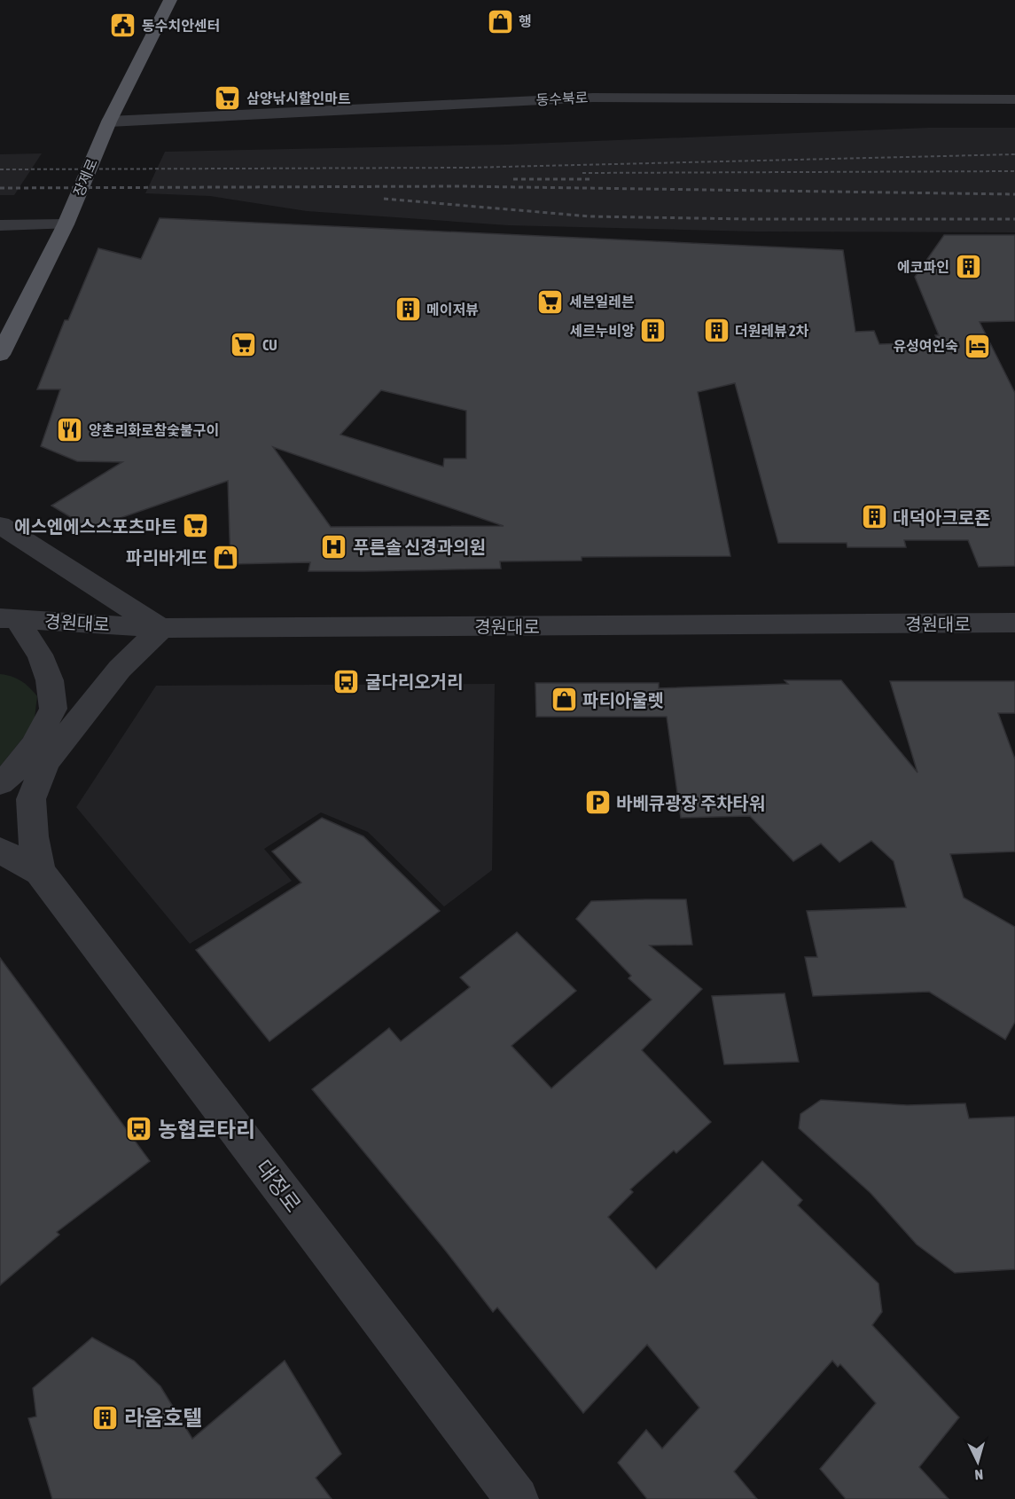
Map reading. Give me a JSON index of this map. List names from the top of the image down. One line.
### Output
{"streets":{"main road":["장제로"],"street":["동수북로","경원대로","대정로"]},"crossings":[["동수북로","장제로"]],"places":{"shop":["행","파리바게뜨","파티아울렛"],"public building":["동수치안센터"],"supermarket":["삼양낚시할인마트","세븐일레븐","CU","에스엔에스스포츠마트"],"building":["에코파인","메이저뷰","세르누비앙","더원레뷰 2차","대덕아크로죤","라움호텔"],"hotel":["유성여인숙"],"restaurant":["양촌리화로참숯불구이"],"hospital":["푸른솔 신경과의원"],"bus stop":["굴다리오거리","농협로타리"],"parking":["바베큐광장 주차타워"]},"north":"bottom"}
